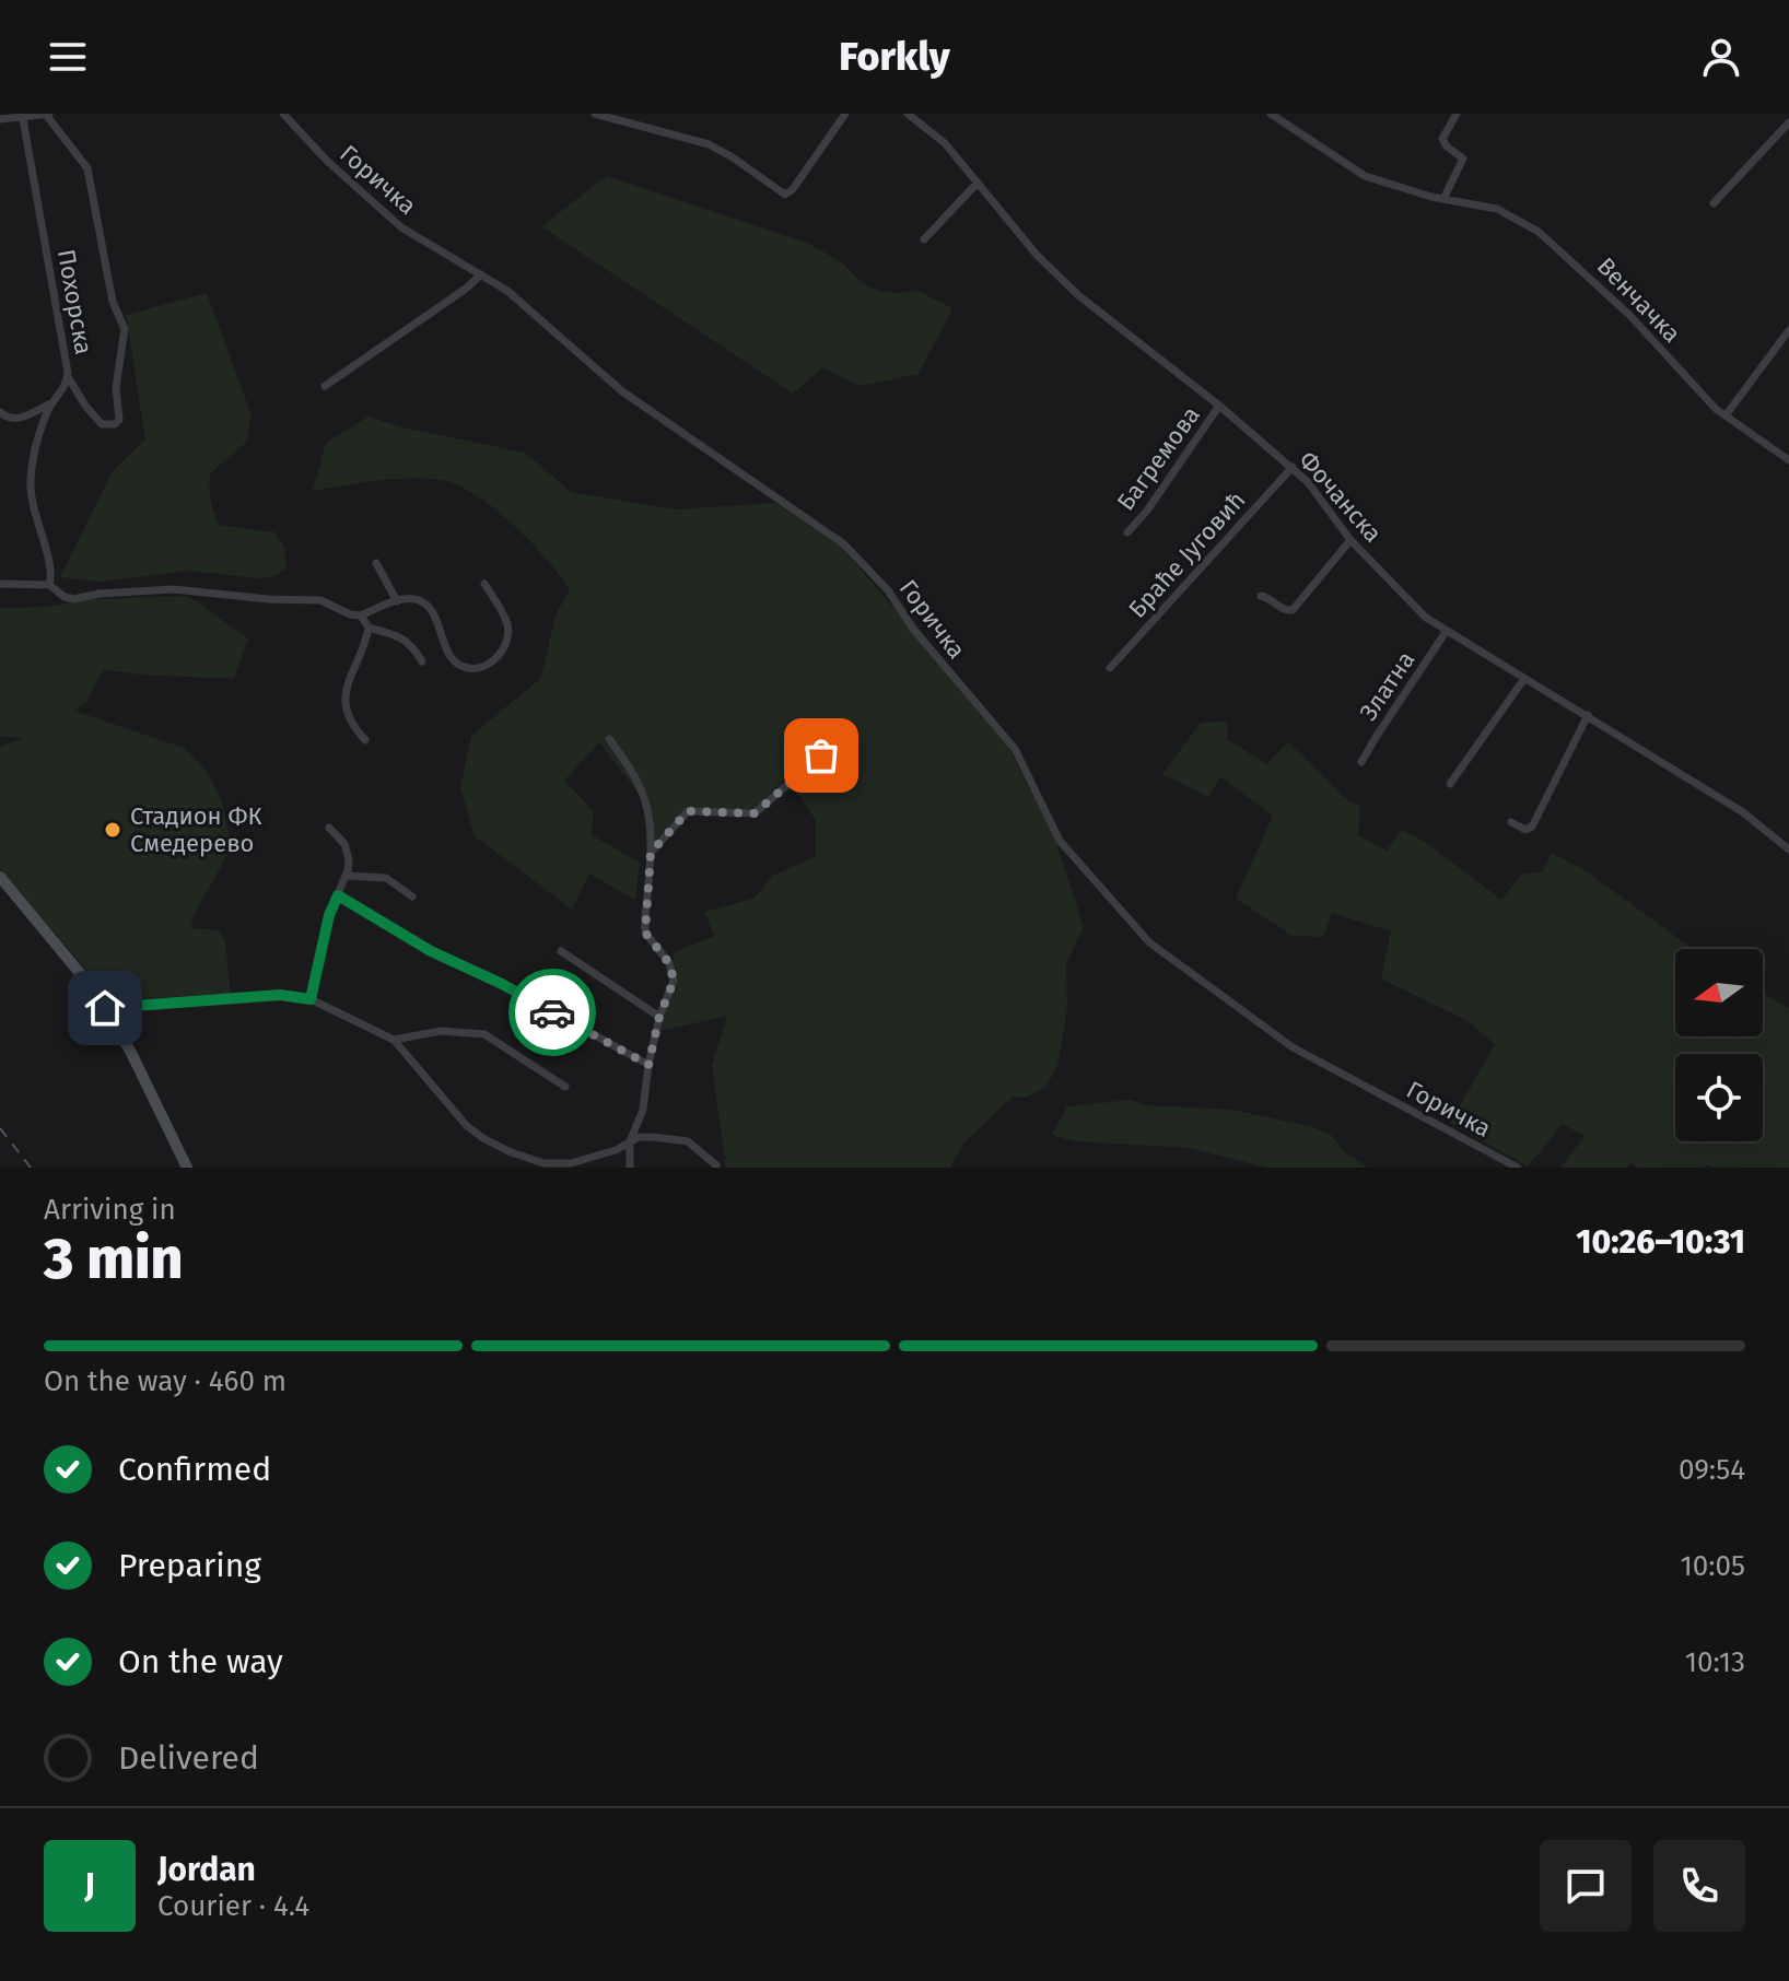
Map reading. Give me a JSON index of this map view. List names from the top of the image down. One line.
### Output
{"streets":{"street":["Горичка","Венчачка","Похорска","Багремова","Фочанска","Браће Југовић","Златна"]},"crossings":[["Багремова","Фочанска"],["Фочанска","Браће Југовић"],["Фочанска","Златна"]],"places":["Стадион ФК Смедерево"],"north":"left","page":{"header":"Forkly","heading":["3 min","Arriving in","10:26–10:31"],"panel":["Jordan","Courier · 4.4"],"bar":"On the way · 460 m","list":[["Confirmed","09:54"],["Preparing","10:05"],["On the way","10:13"],"Delivered"],"round":"J"}}
